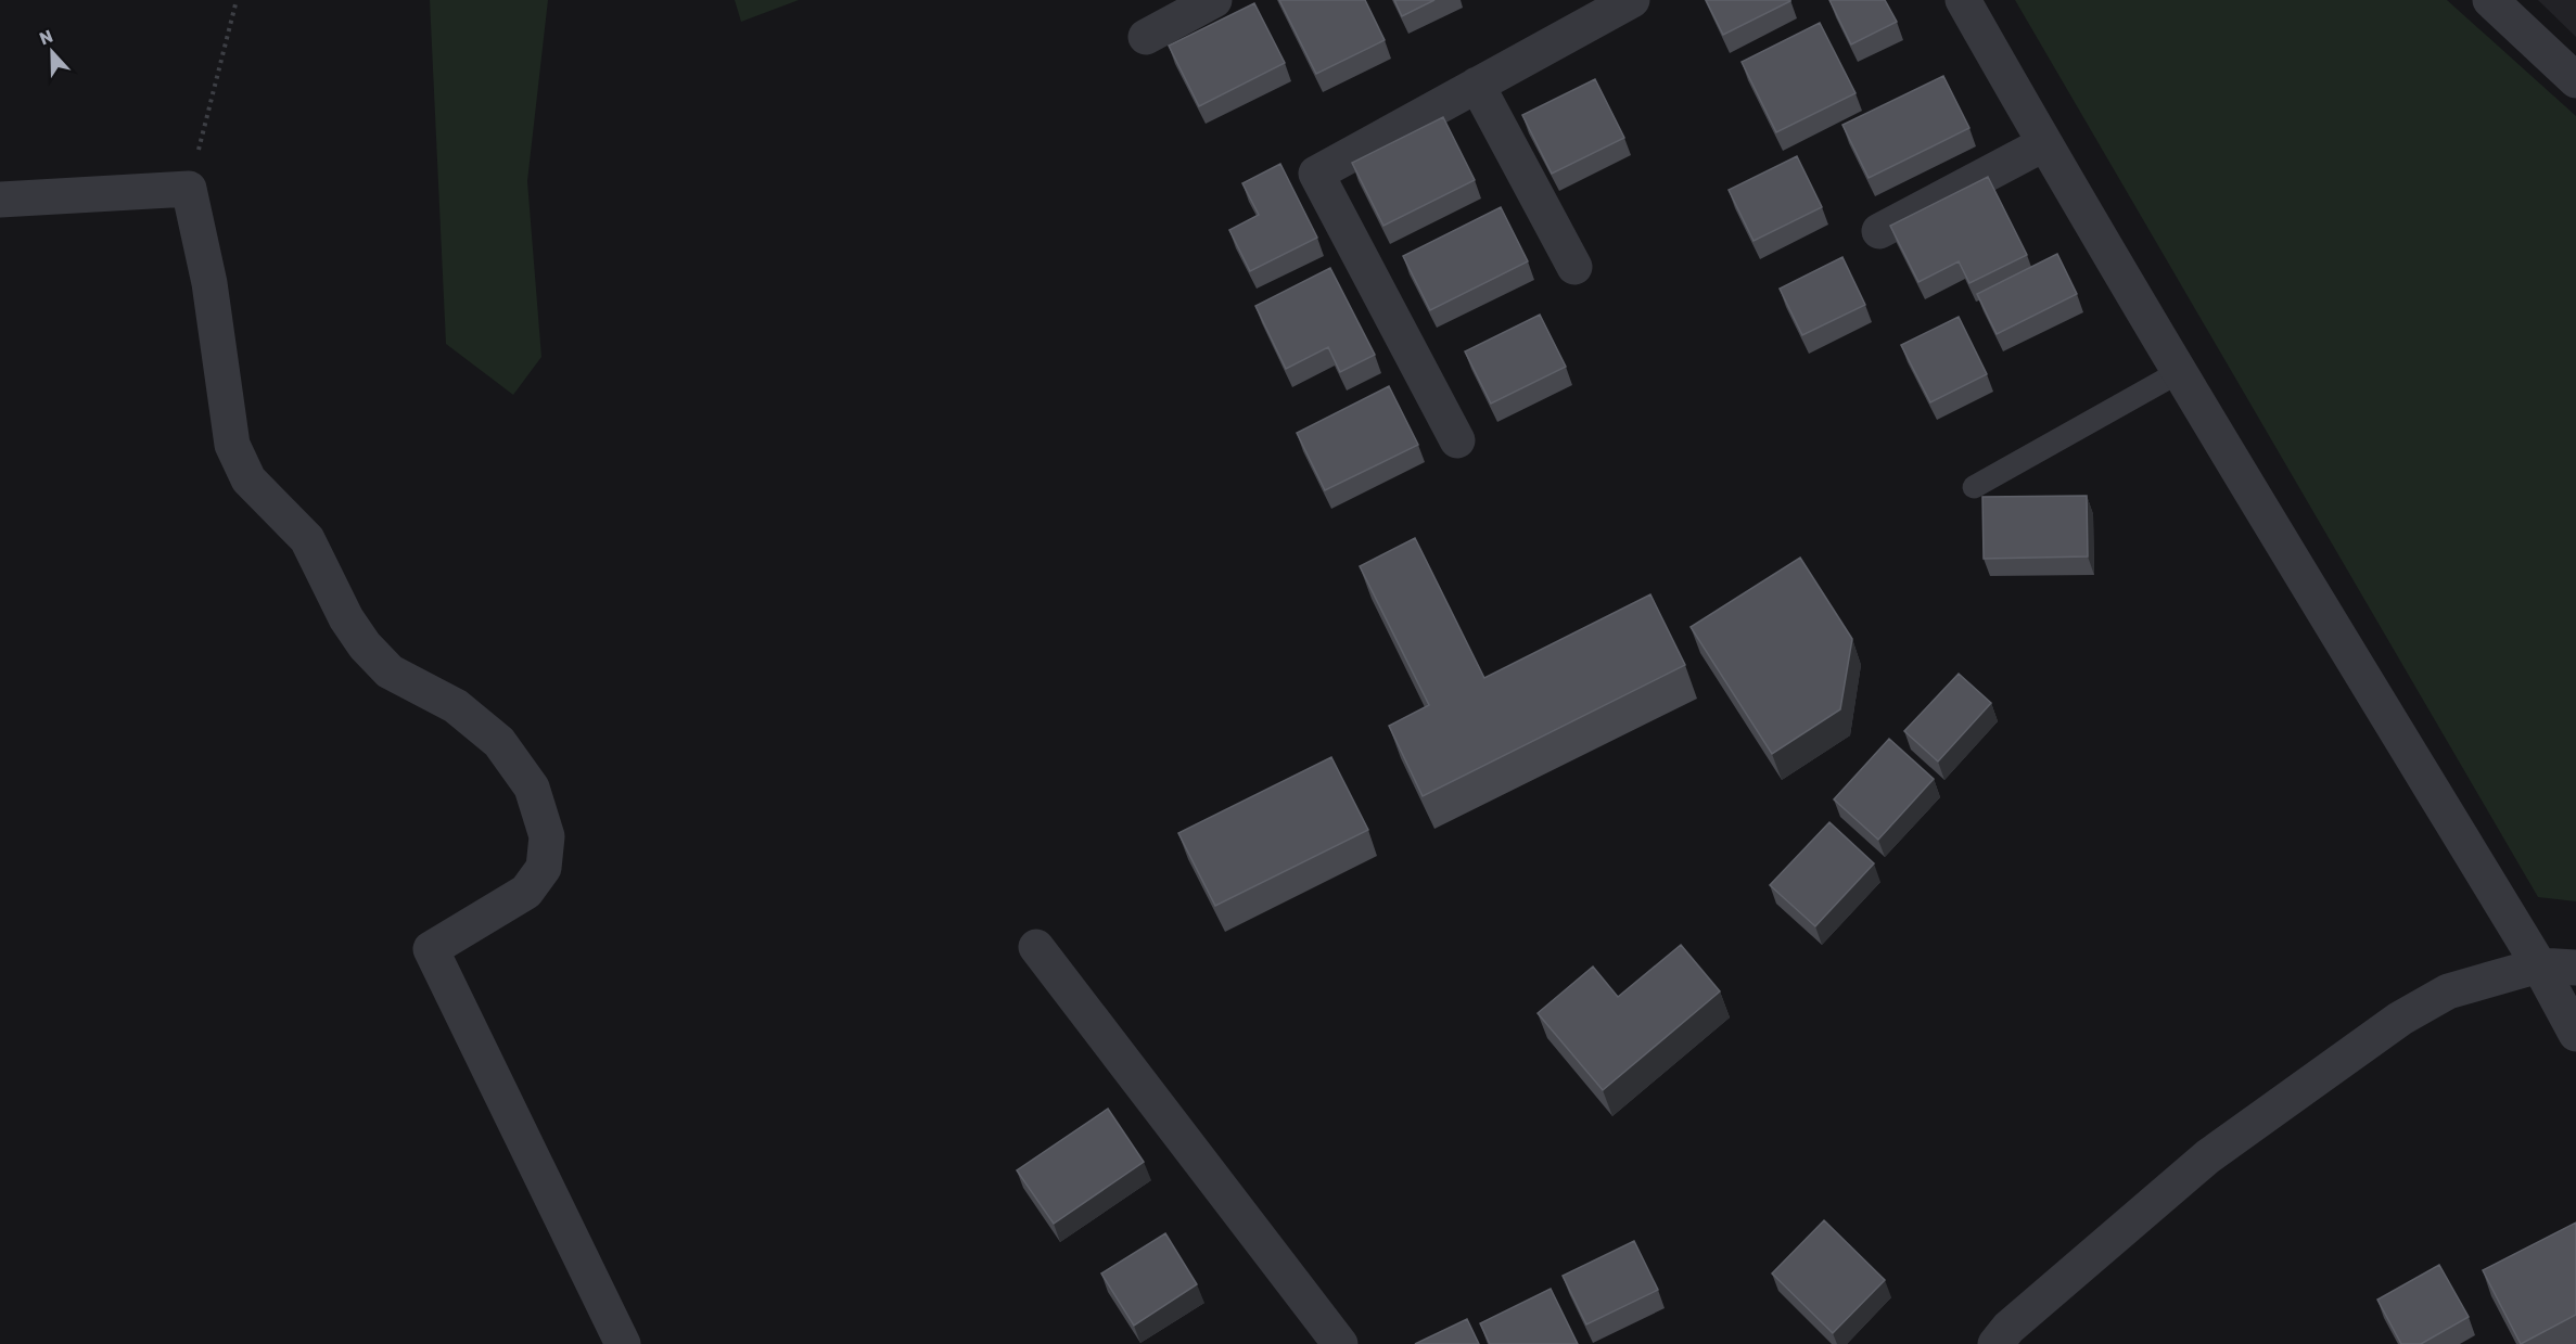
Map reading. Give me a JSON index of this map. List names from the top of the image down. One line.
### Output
{"north":"top"}
